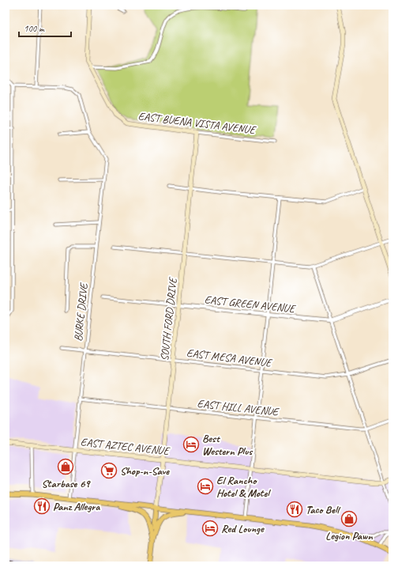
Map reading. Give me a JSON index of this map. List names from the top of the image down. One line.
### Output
{"streets":{"main road":["EAST BUENA VISTA AVENUE","SOUTH FORD DRIVE","EAST AZTEC AVENUE"],"street":["EAST GREEN AVENUE","BURKE DRIVE","EAST MESA AVENUE","EAST HILL AVENUE"]},"crossings":[["EAST BUENA VISTA AVENUE","SOUTH FORD DRIVE"],["EAST GREEN AVENUE","SOUTH FORD DRIVE"],["BURKE DRIVE","EAST MESA AVENUE"],["BURKE DRIVE","EAST HILL AVENUE"],["BURKE DRIVE","EAST AZTEC AVENUE"],["SOUTH FORD DRIVE","EAST MESA AVENUE"],["SOUTH FORD DRIVE","EAST HILL AVENUE"],["SOUTH FORD DRIVE","EAST AZTEC AVENUE"]],"places":{"hotel":["Best Western Plus","El Rancho Hotel & Motel","Red Lounge"],"shop":["Starbase 69","Legion Pawn"],"supermarket":["Shop-n-Save"],"restaurant":["Panz Allegra","Taco Bell"]},"scale_bar":"100 m"}
